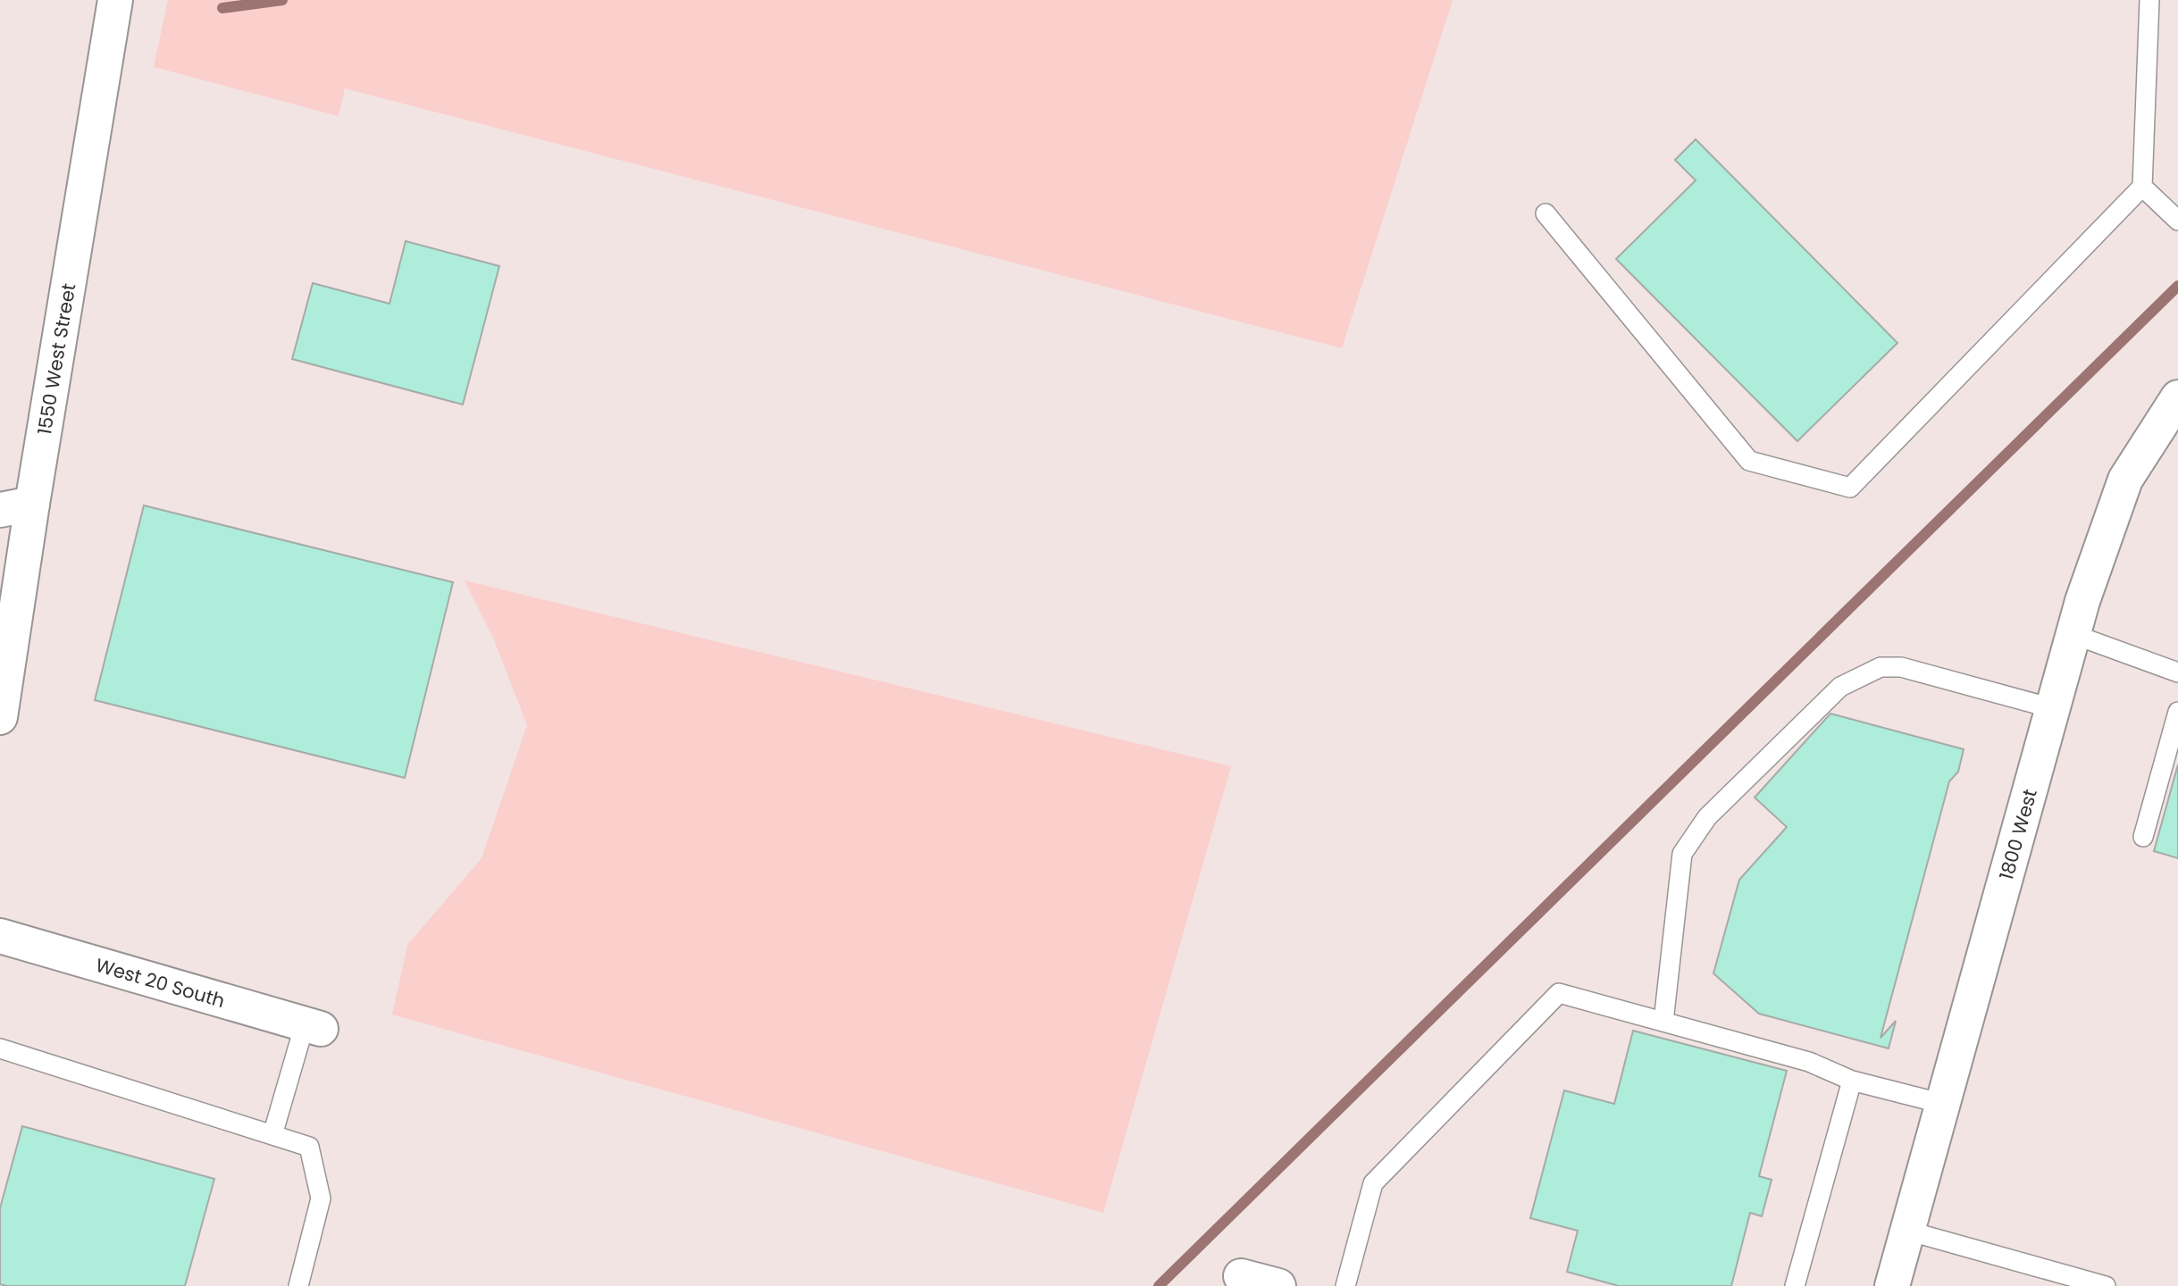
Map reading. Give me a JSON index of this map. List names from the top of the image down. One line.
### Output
{"streets":{"street":["1550 West Street","1800 West","West 20 South"]}}
